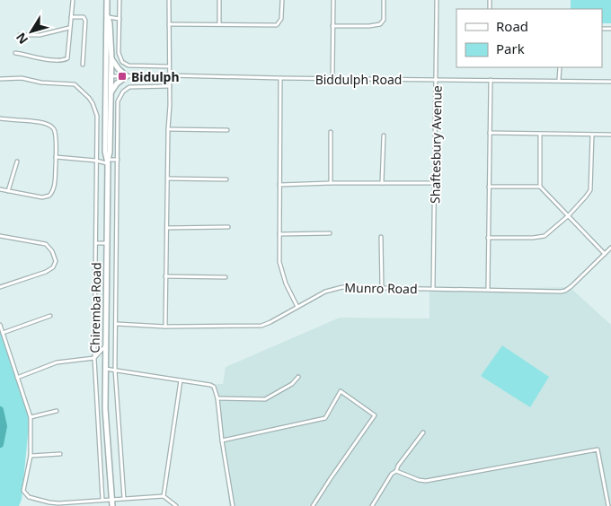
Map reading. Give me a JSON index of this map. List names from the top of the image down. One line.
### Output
{"streets":{"main road":["Chiremba Road"],"street":["Biddulph Road","Shaftesbury Avenue","Munro Road"]},"crossings":[["Biddulph Road","Shaftesbury Avenue"],["Biddulph Road","Chiremba Road"],["Shaftesbury Avenue","Munro Road"]],"places":{"transit":["Bidulph"]},"legend":["Road","Park"],"north":"bottom left"}
